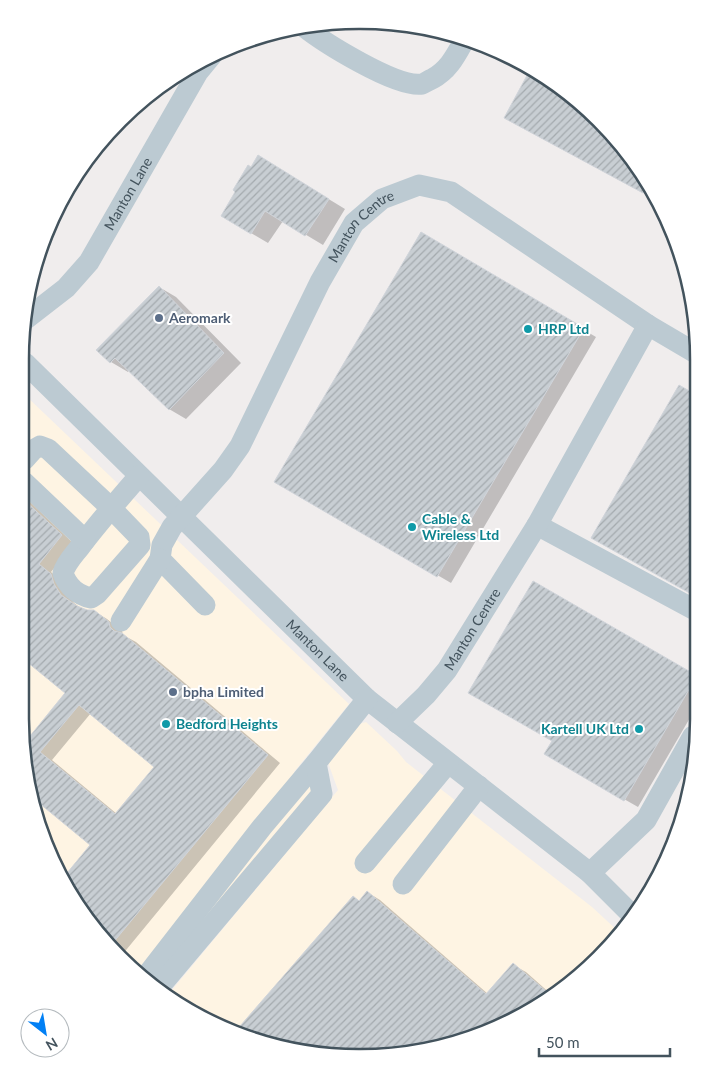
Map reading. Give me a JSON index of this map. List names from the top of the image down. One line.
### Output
{"streets":{"street":["Manton Lane","Manton Centre"]},"crossings":[["Manton Lane","Manton Centre"]],"places":["Aeromark","HRP Ltd","Cable & Wireless Ltd","bpha Limited","Bedford Heights","Kartell UK Ltd"],"scale_bar":"50 m","north":"bottom right"}
